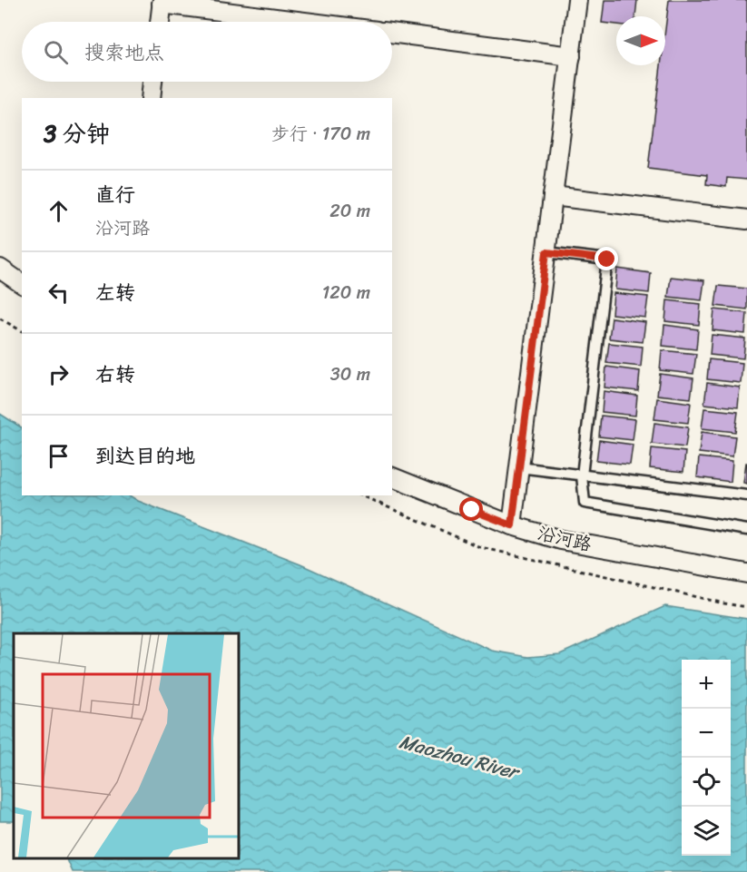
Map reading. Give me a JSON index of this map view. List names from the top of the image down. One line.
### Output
{"streets":{"street":["沿河路"]},"water":["Maozhou River"],"north":"right","page":{"search":"搜索地点","heading":["3 分钟","步行 · 170 m"],"list":[["直行","沿河路","20 m"],["左转","120 m"],["右转","30 m"],"到达目的地"],"map_buttons":["+","−"]}}
